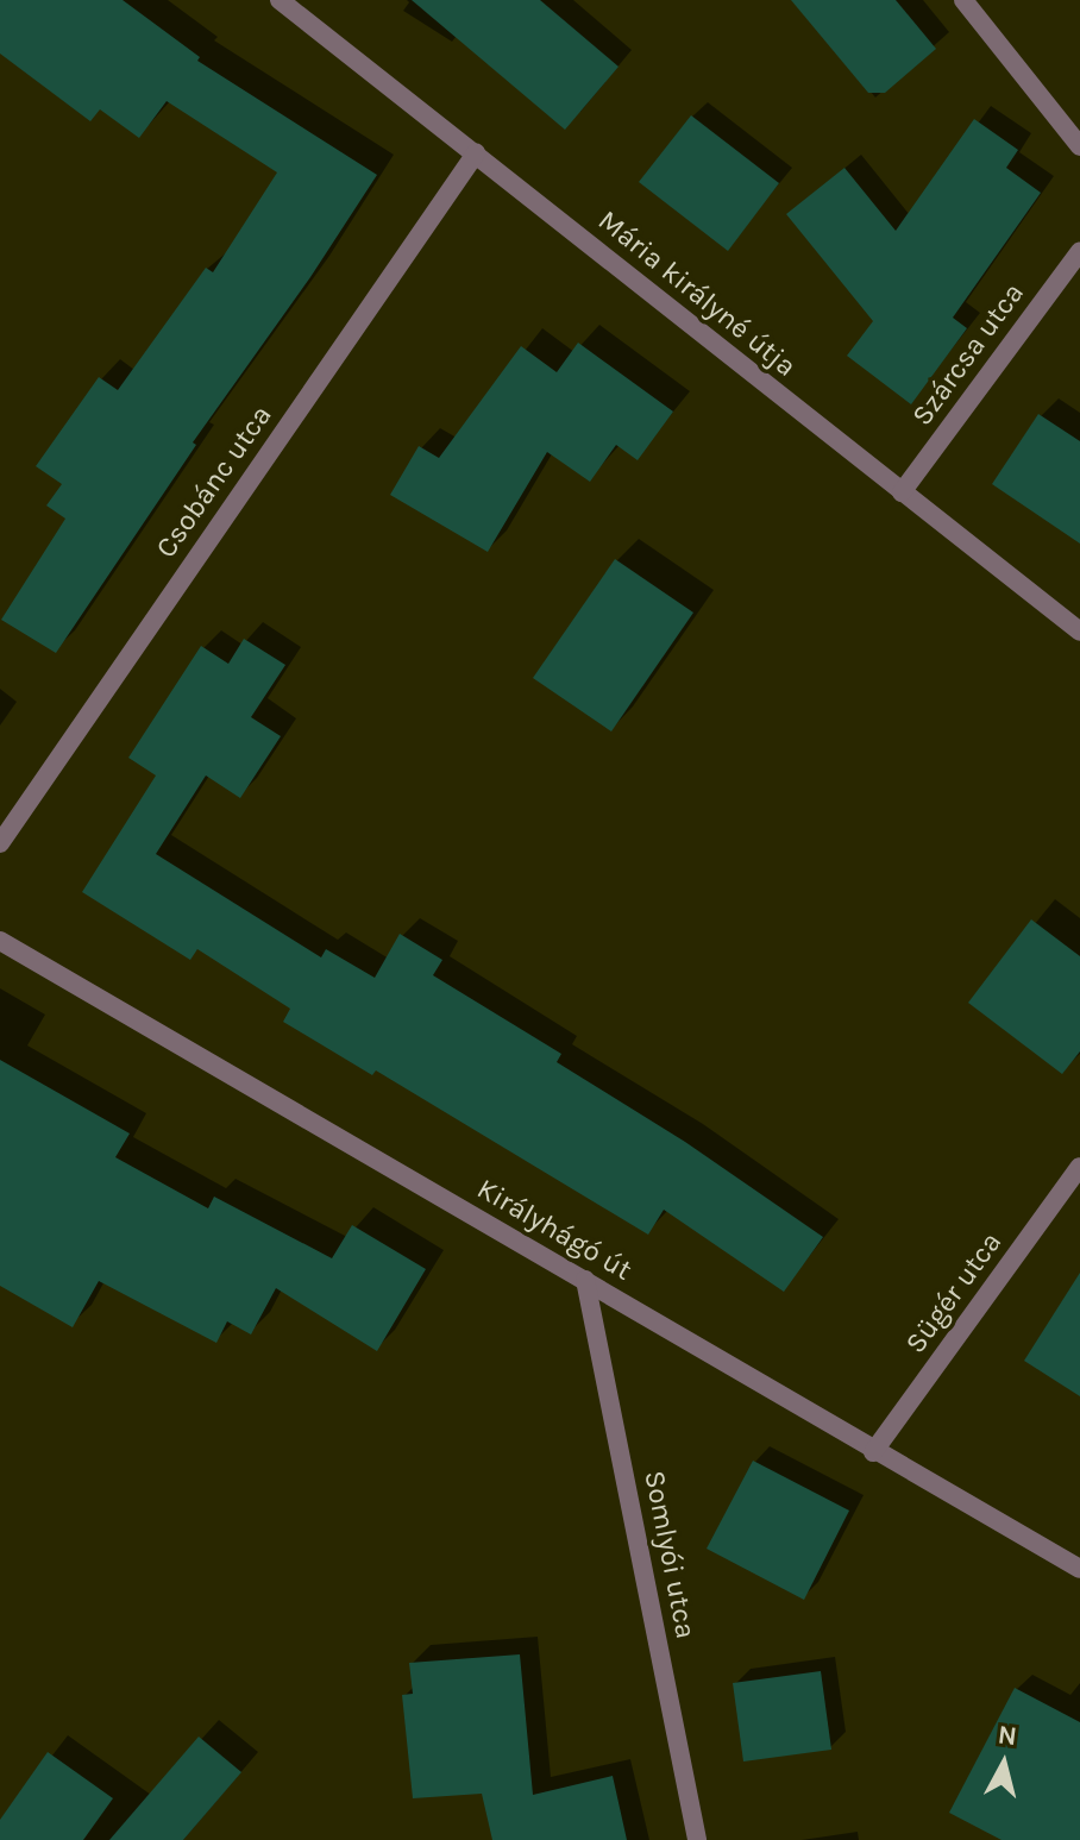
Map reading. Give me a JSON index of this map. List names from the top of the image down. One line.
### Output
{"streets":{"street":["Mária királyné útja","Szárcsa utca","Csobánc utca","Királyhágó út","Sügér utca","Somlyói utca"]},"crossings":[["Mária királyné útja","Szárcsa utca"],["Mária királyné útja","Csobánc utca"],["Királyhágó út","Sügér utca"],["Királyhágó út","Somlyói utca"]],"north":"top"}
